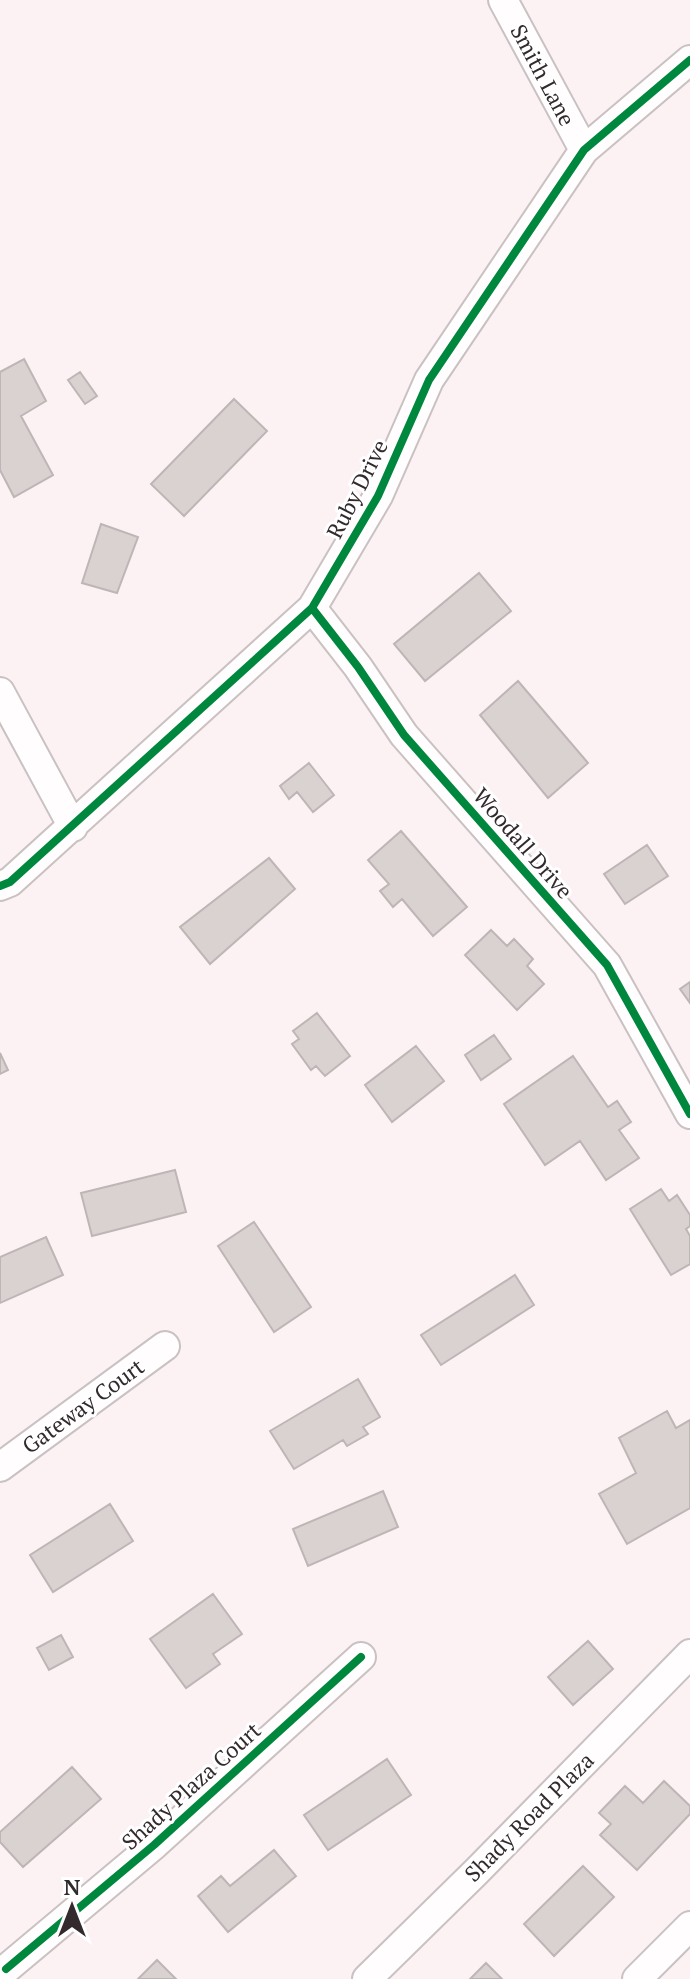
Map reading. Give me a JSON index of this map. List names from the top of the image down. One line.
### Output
{"streets":{"street":["Smith Lane","Ruby Drive","Woodall Drive","Gateway Court","Shady Plaza Court","Shady Road Plaza"]},"crossings":[["Smith Lane","Ruby Drive"],["Ruby Drive","Woodall Drive"]],"north":"top"}
